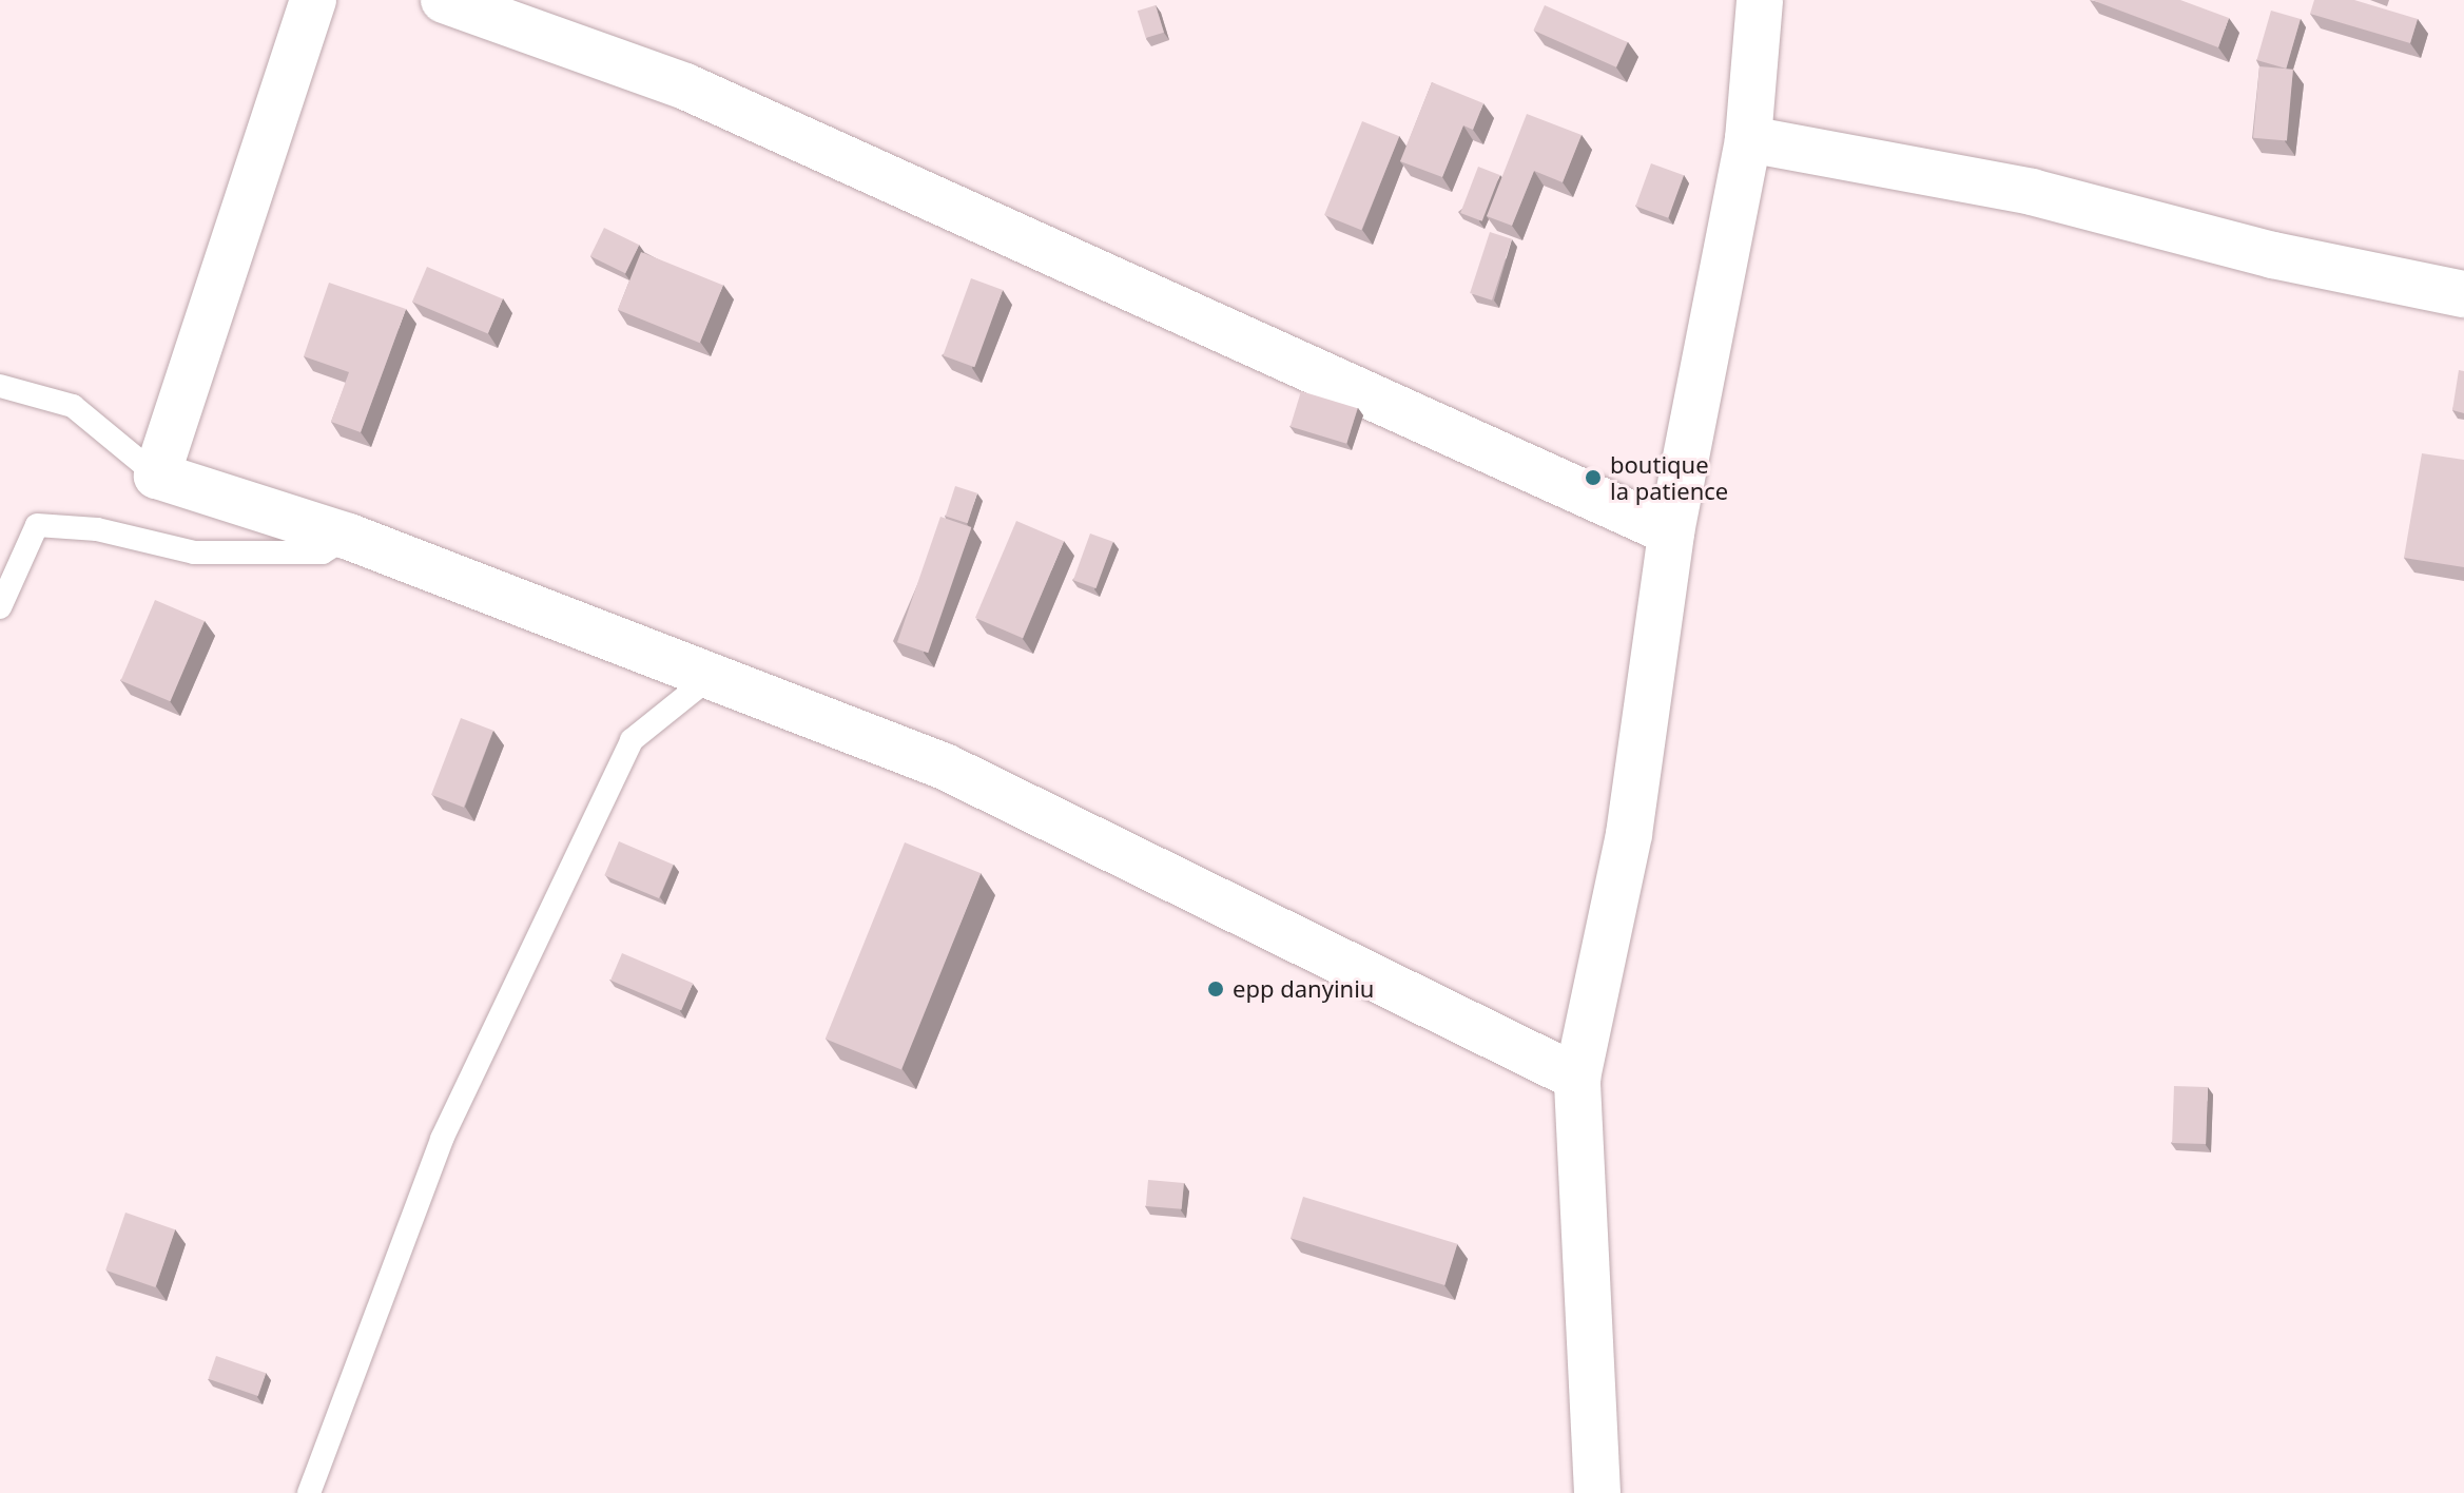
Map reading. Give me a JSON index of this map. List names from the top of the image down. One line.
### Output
{"places":["boutique la patience","epp danyiniu"]}
